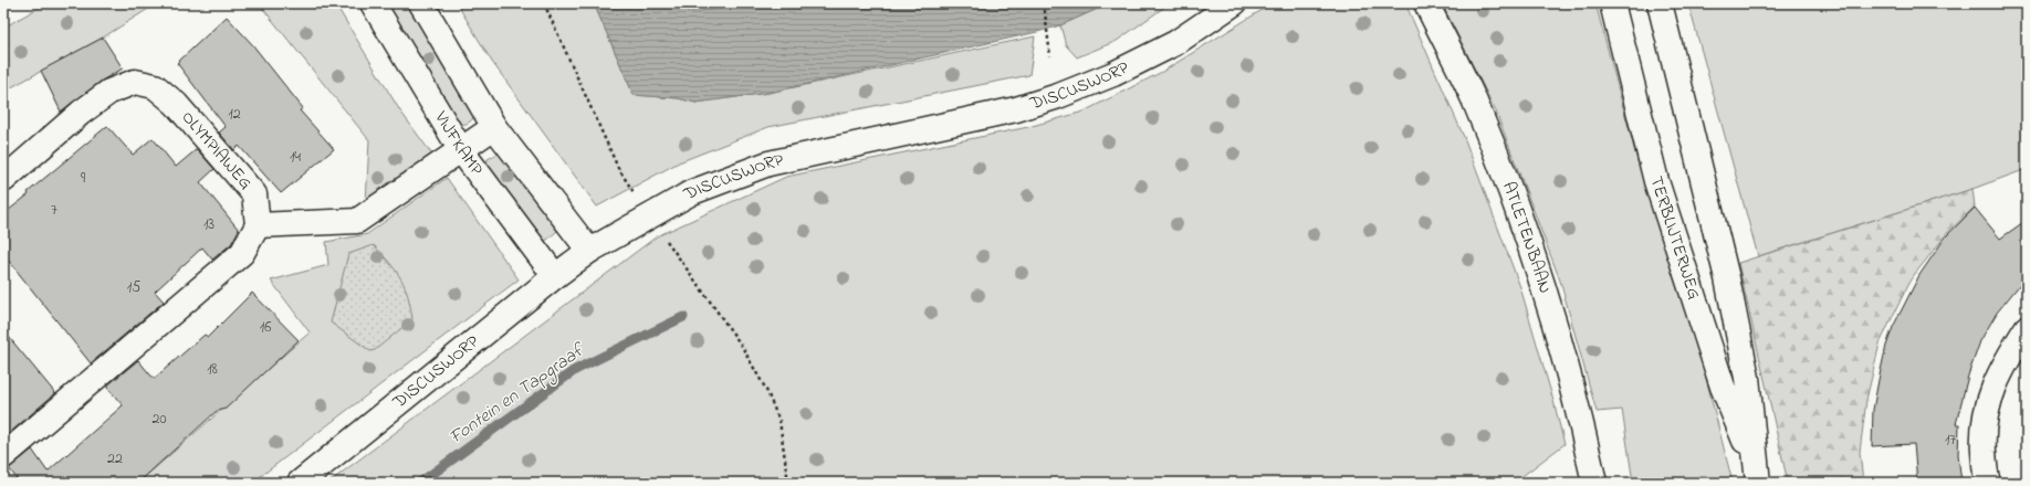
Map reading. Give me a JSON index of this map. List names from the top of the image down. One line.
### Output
{"streets":{"street":["DISCUSWORP","VIJFKAMP","OLYMPIAWEG","ATLETENBAAN","TERBLIJTERWEG"]},"crossings":[["DISCUSWORP","VIJFKAMP"]],"water":["Fontein en Tapgraaf"],"house_numbers":["12","14","9","7","13","15","16","18","20","17","22"]}
